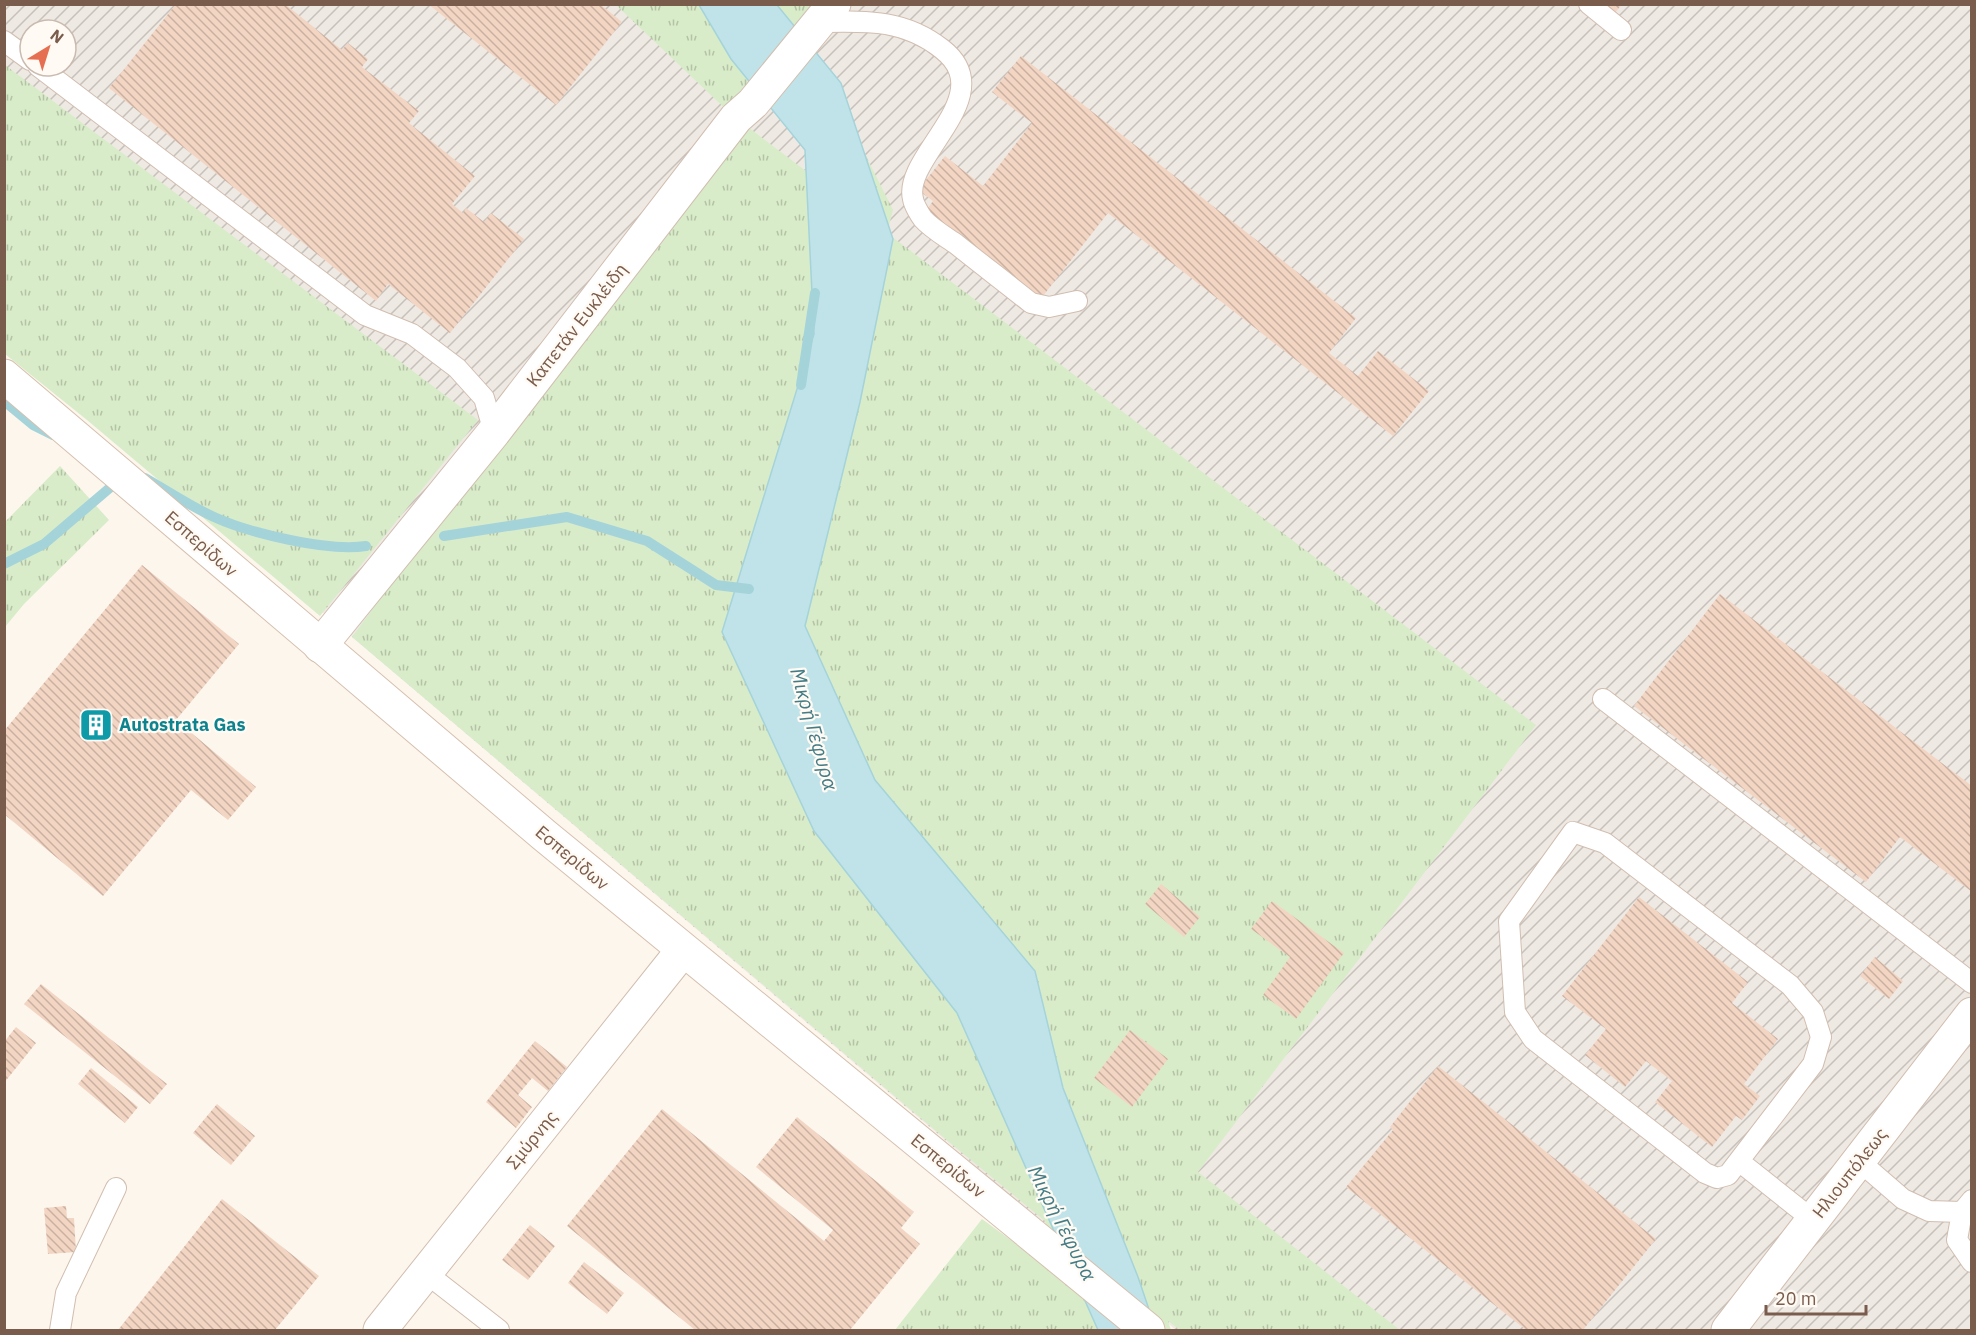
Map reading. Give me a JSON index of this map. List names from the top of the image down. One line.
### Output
{"streets":{"street":["Καπετάν Ευκλέιδη","Εσπερίδων","Σμύρνης","Ηλιουπόλεως"]},"crossings":[["Καπετάν Ευκλέιδη","Εσπερίδων"],["Εσπερίδων","Σμύρνης"]],"water":["Μικρή Γέφυρα"],"places":{"building":["Autostrata Gas"]},"scale_bar":"20 m","north":"top right"}
